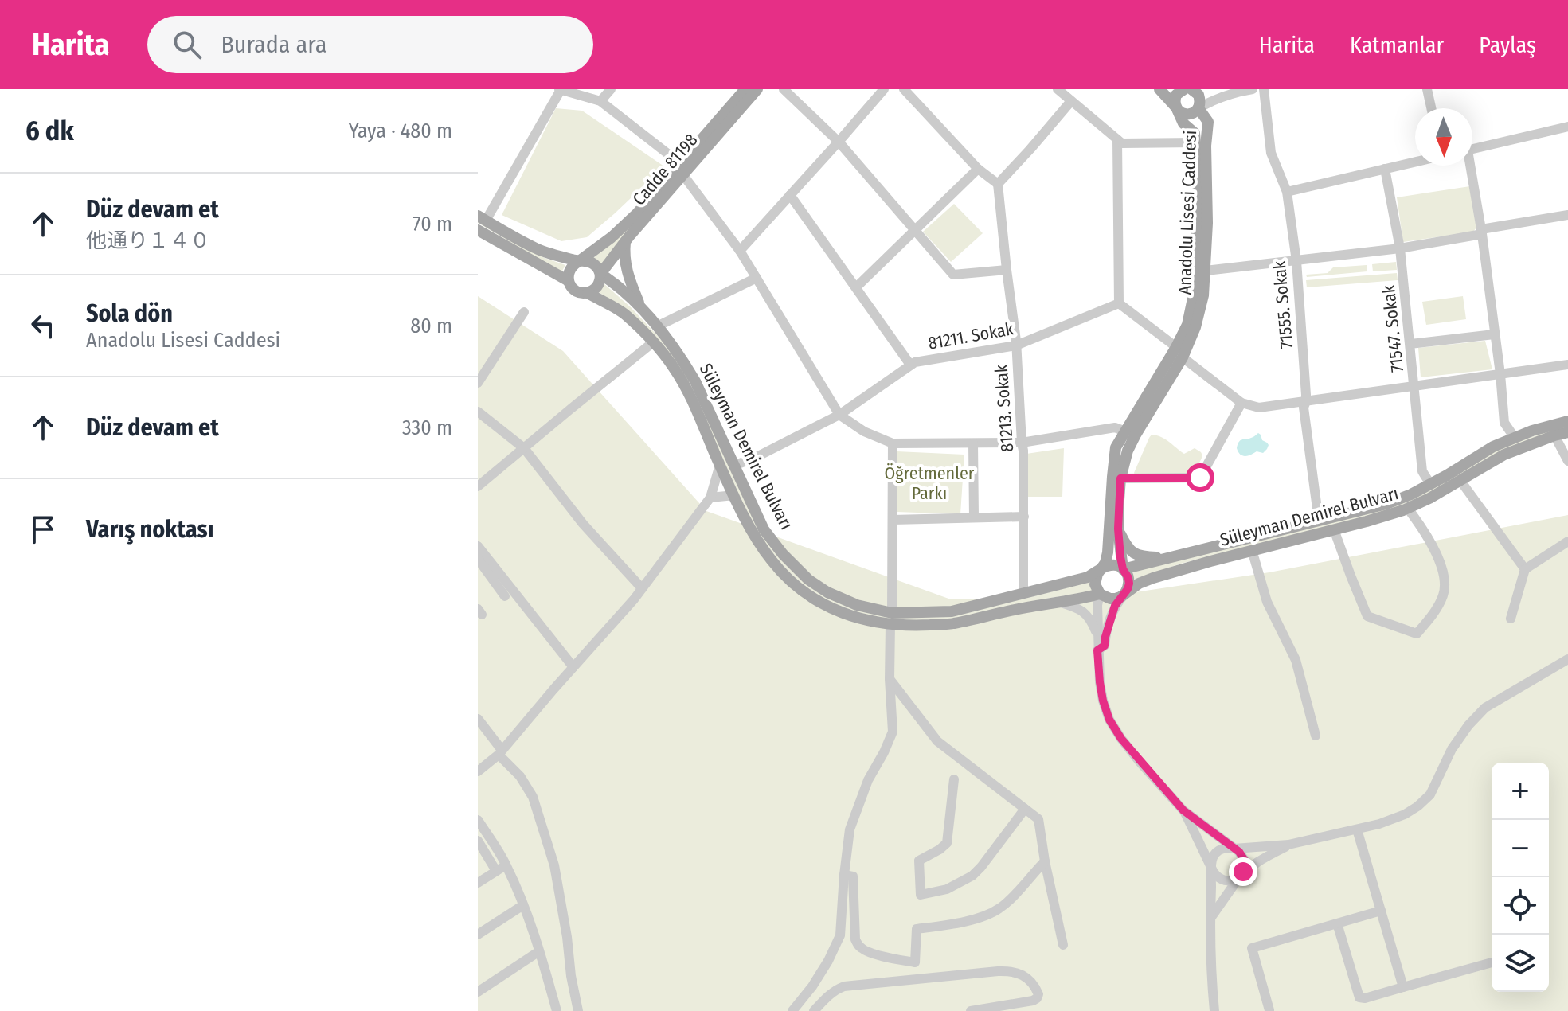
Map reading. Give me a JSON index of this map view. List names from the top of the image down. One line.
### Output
{"streets":{"main road":["Cadde 81198","Anadolu Lisesi Caddesi","Süleyman Demirel Bulvarı"],"street":["71555. Sokak","71547. Sokak","81211. Sokak","81213. Sokak"]},"crossings":[["Cadde 81198","Süleyman Demirel Bulvarı"],["Anadolu Lisesi Caddesi","Süleyman Demirel Bulvarı"],["71555. Sokak","Süleyman Demirel Bulvarı"],["71547. Sokak","Süleyman Demirel Bulvarı"],["81211. Sokak","81213. Sokak"],["81211. Sokak","Süleyman Demirel Bulvarı"],["81213. Sokak","Süleyman Demirel Bulvarı"]],"parks":["Öğretmenler Parkı"],"north":"bottom","page":{"header":"Harita","search":"Burada ara","nav":["Harita","Katmanlar","Paylaş"],"heading":["6 dk","Yaya · 480 m"],"list":[["Düz devam et","他通り１４０","70 m"],["Sola dön","Anadolu Lisesi Caddesi","80 m"],["Düz devam et","330 m"],"Varış noktası"],"map_buttons":["+","−"]}}
